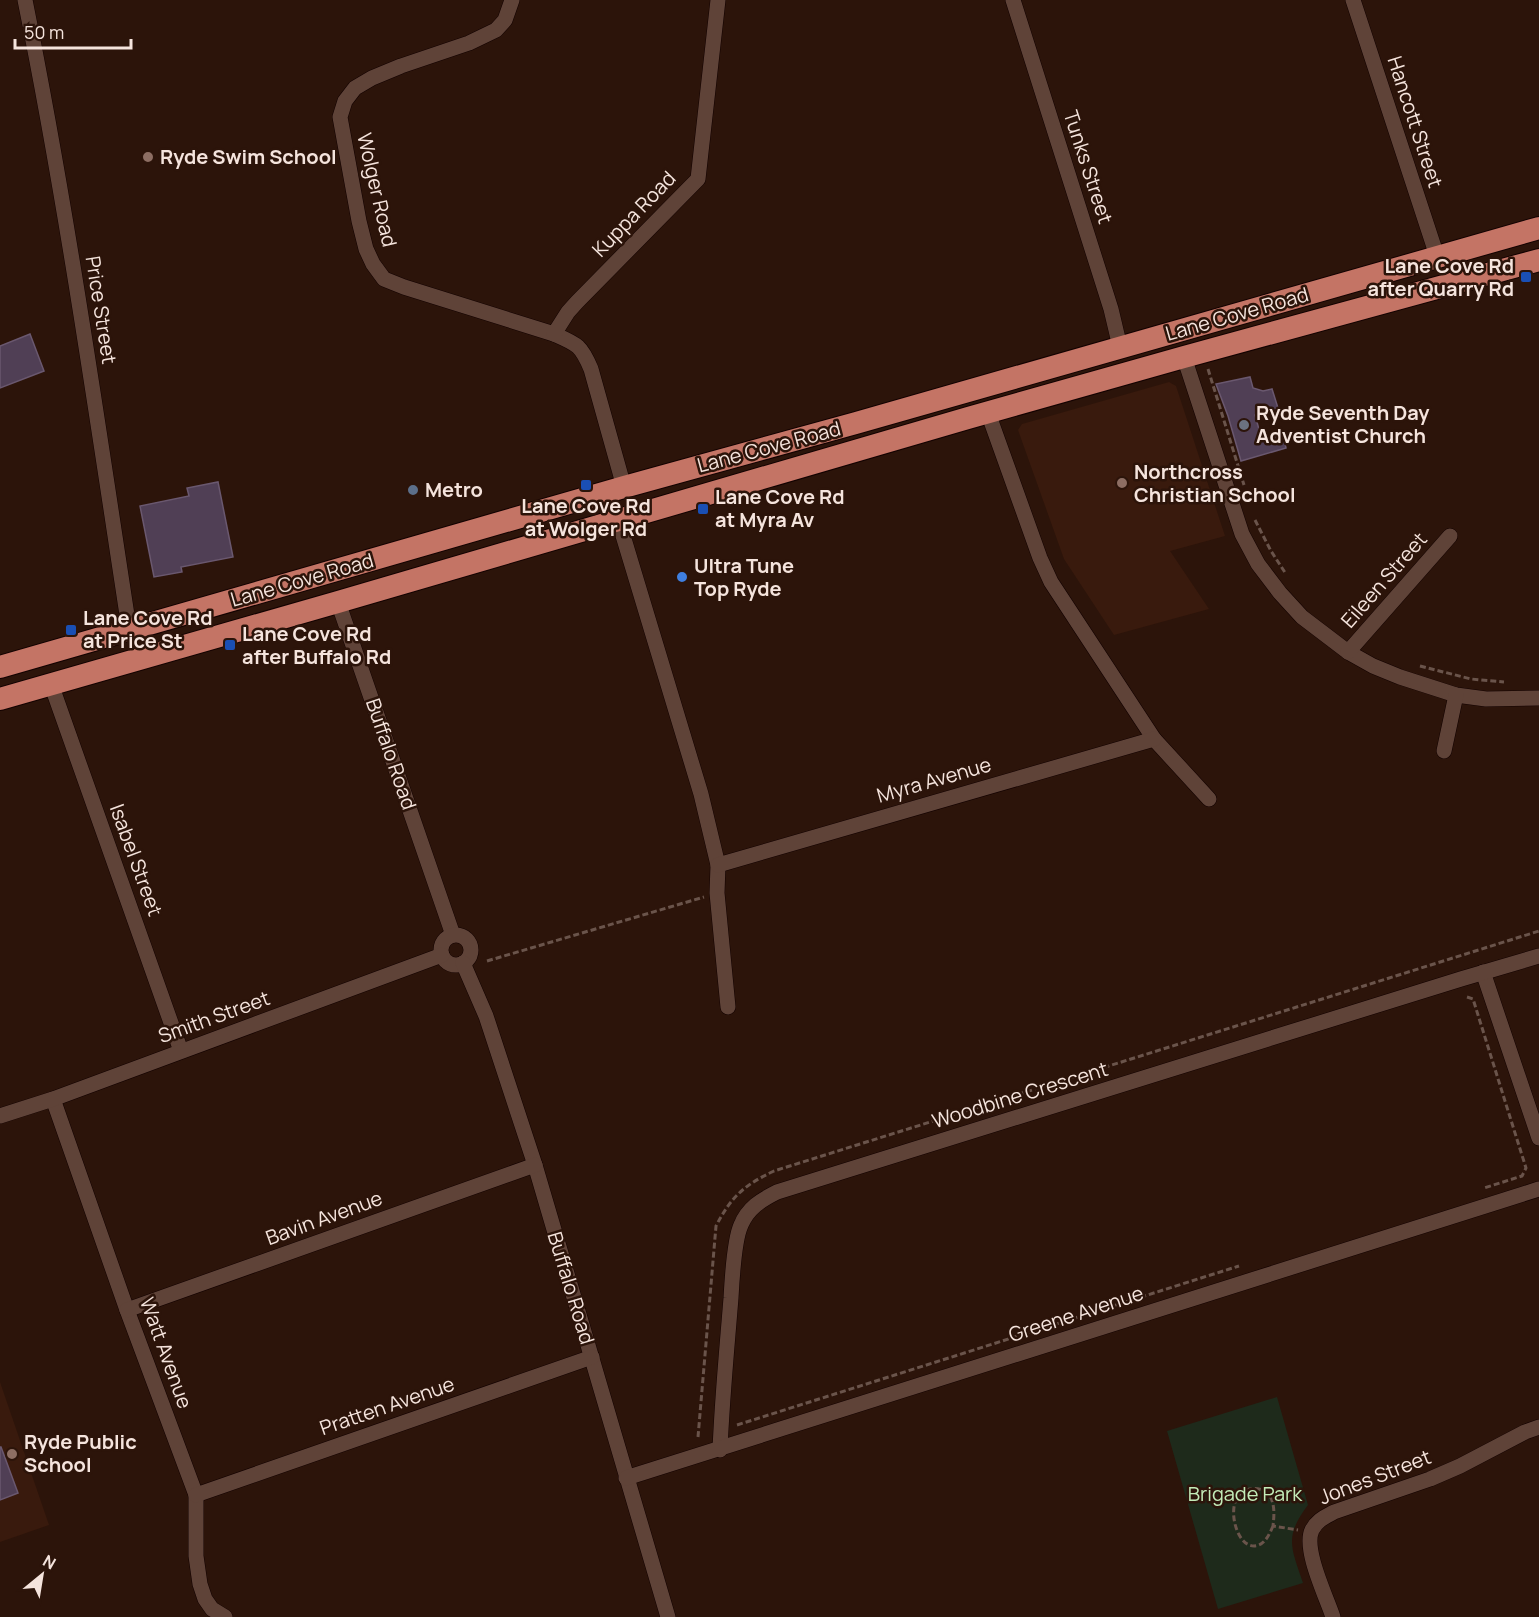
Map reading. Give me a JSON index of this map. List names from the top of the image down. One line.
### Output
{"streets":{"highway":["Lane Cove Road","Buffalo Road"],"street":["Hancott Street","Tunks Street","Wolger Road","Kuppa Road","Price Street","Eileen Street","Myra Avenue","Isabel Street","Smith Street","Woodbine Crescent","Bavin Avenue","Greene Avenue","Watt Avenue","Pratten Avenue","Jones Street"]},"crossings":[["Hancott Street","Lane Cove Road"],["Tunks Street","Lane Cove Road"],["Wolger Road","Kuppa Road"],["Wolger Road","Lane Cove Road"],["Price Street","Lane Cove Road"],["Lane Cove Road","Buffalo Road"],["Lane Cove Road","Isabel Street"],["Buffalo Road","Smith Street"],["Buffalo Road","Bavin Avenue"],["Buffalo Road","Greene Avenue"],["Buffalo Road","Pratten Avenue"],["Isabel Street","Smith Street"],["Smith Street","Watt Avenue"],["Woodbine Crescent","Greene Avenue"],["Bavin Avenue","Watt Avenue"],["Watt Avenue","Pratten Avenue"]],"parks":["Brigade Park"],"places":{"other":["Ryde Swim School","Ryde Seventh Day Adventist Church","Northcross Christian School","Metro","Ultra Tune Top Ryde","Ryde Public School"],"transit":["Lane Cove Rd after Quarry Rd","Lane Cove Rd at Wolger Rd","Lane Cove Rd at Myra Av","Lane Cove Rd at Price St","Lane Cove Rd after Buffalo Rd"]},"scale_bar":"50 m","north":"top right"}
